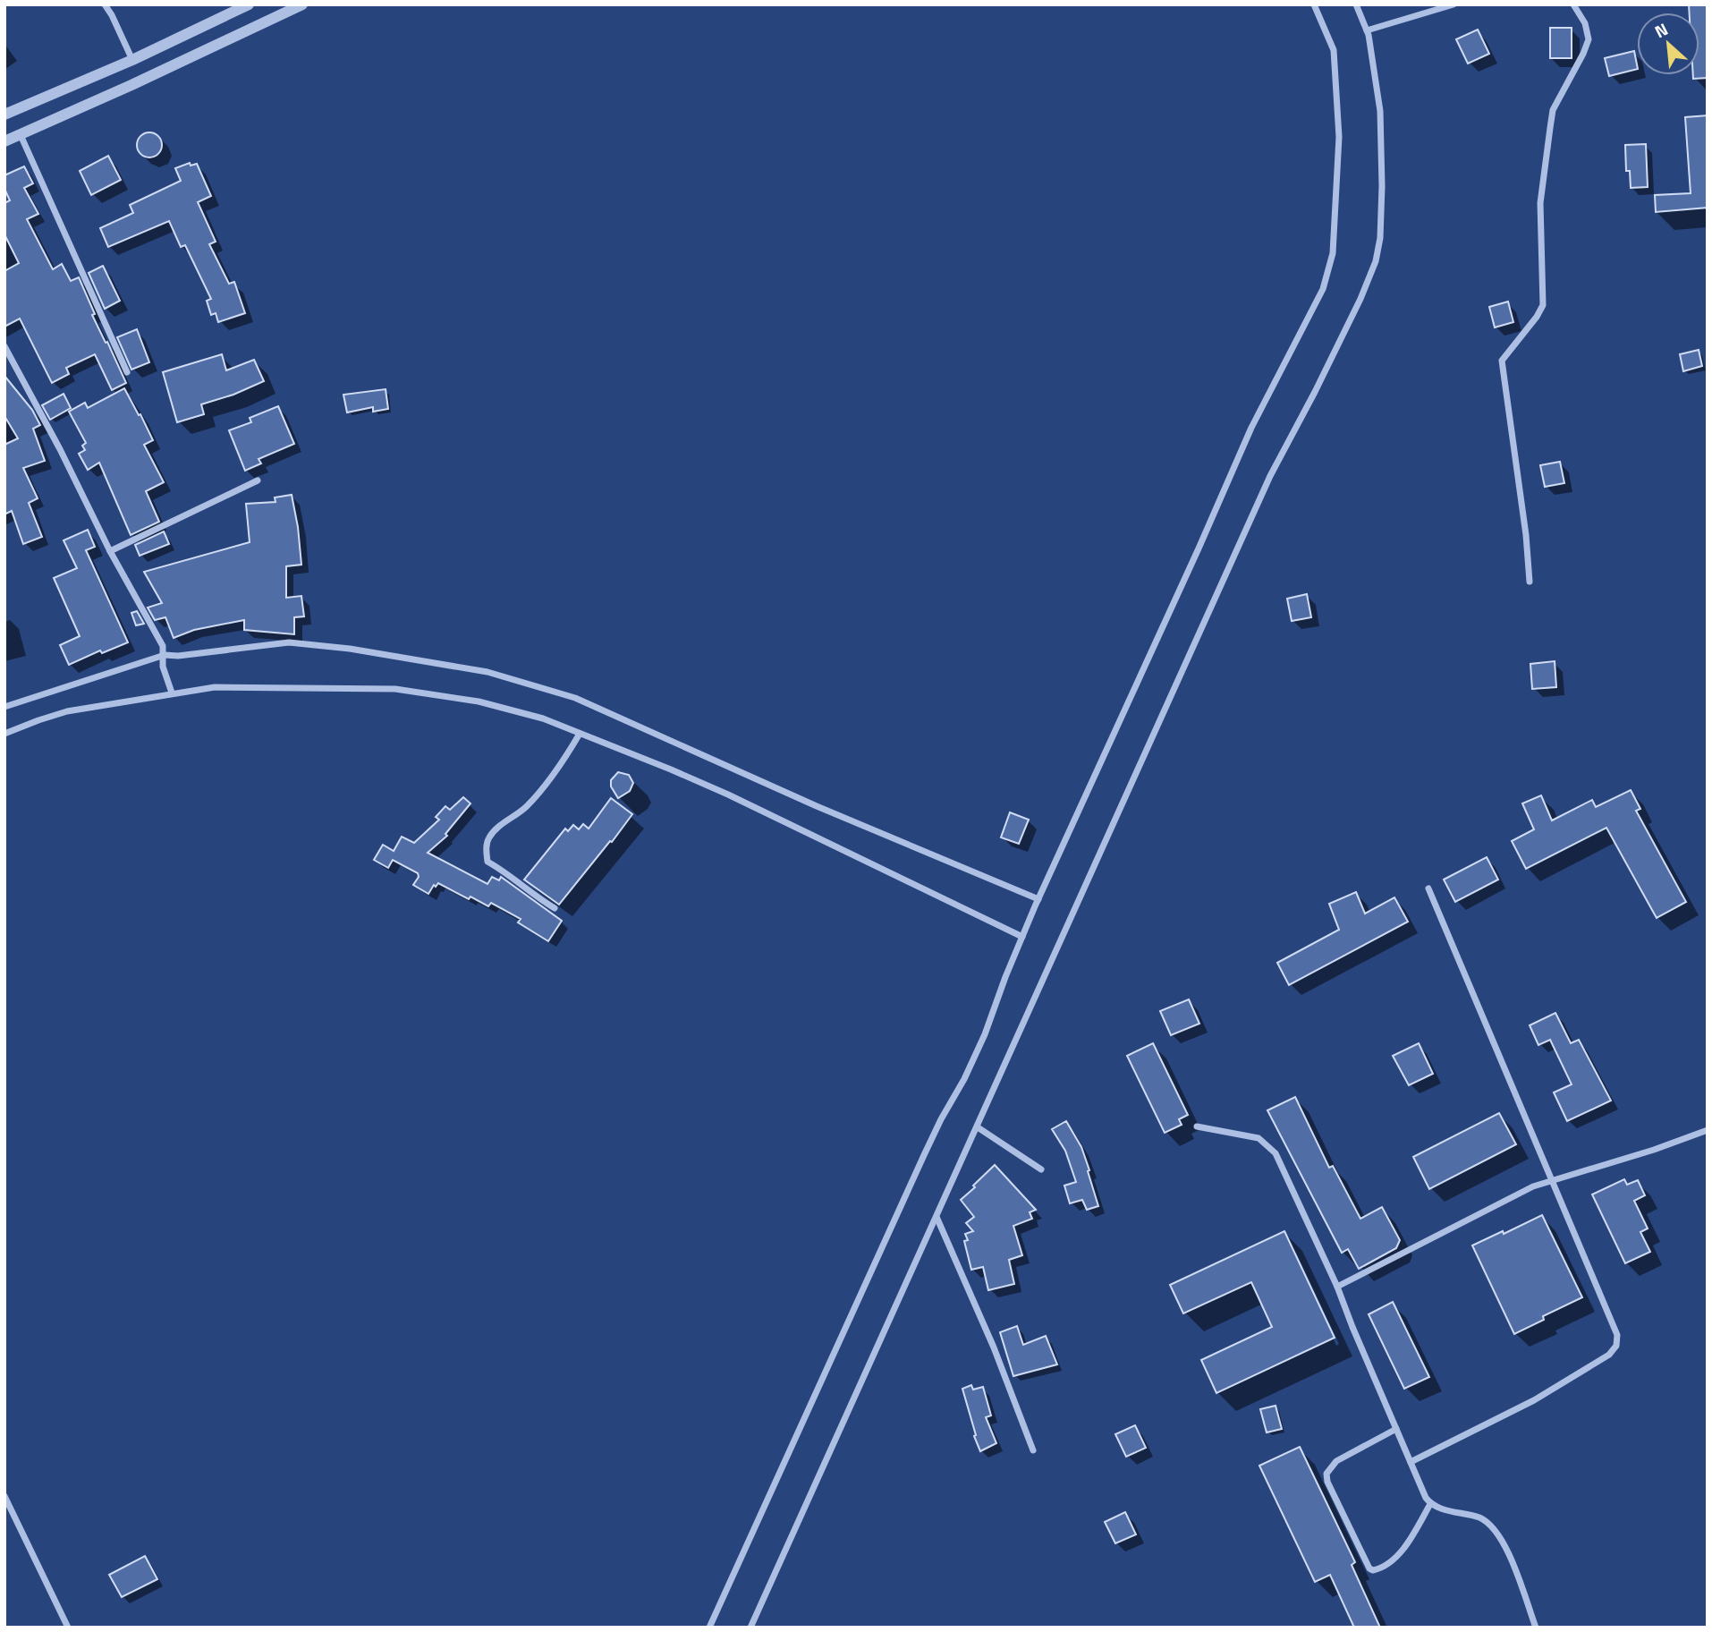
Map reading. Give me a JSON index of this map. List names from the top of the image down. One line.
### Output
{"north":"top left"}
